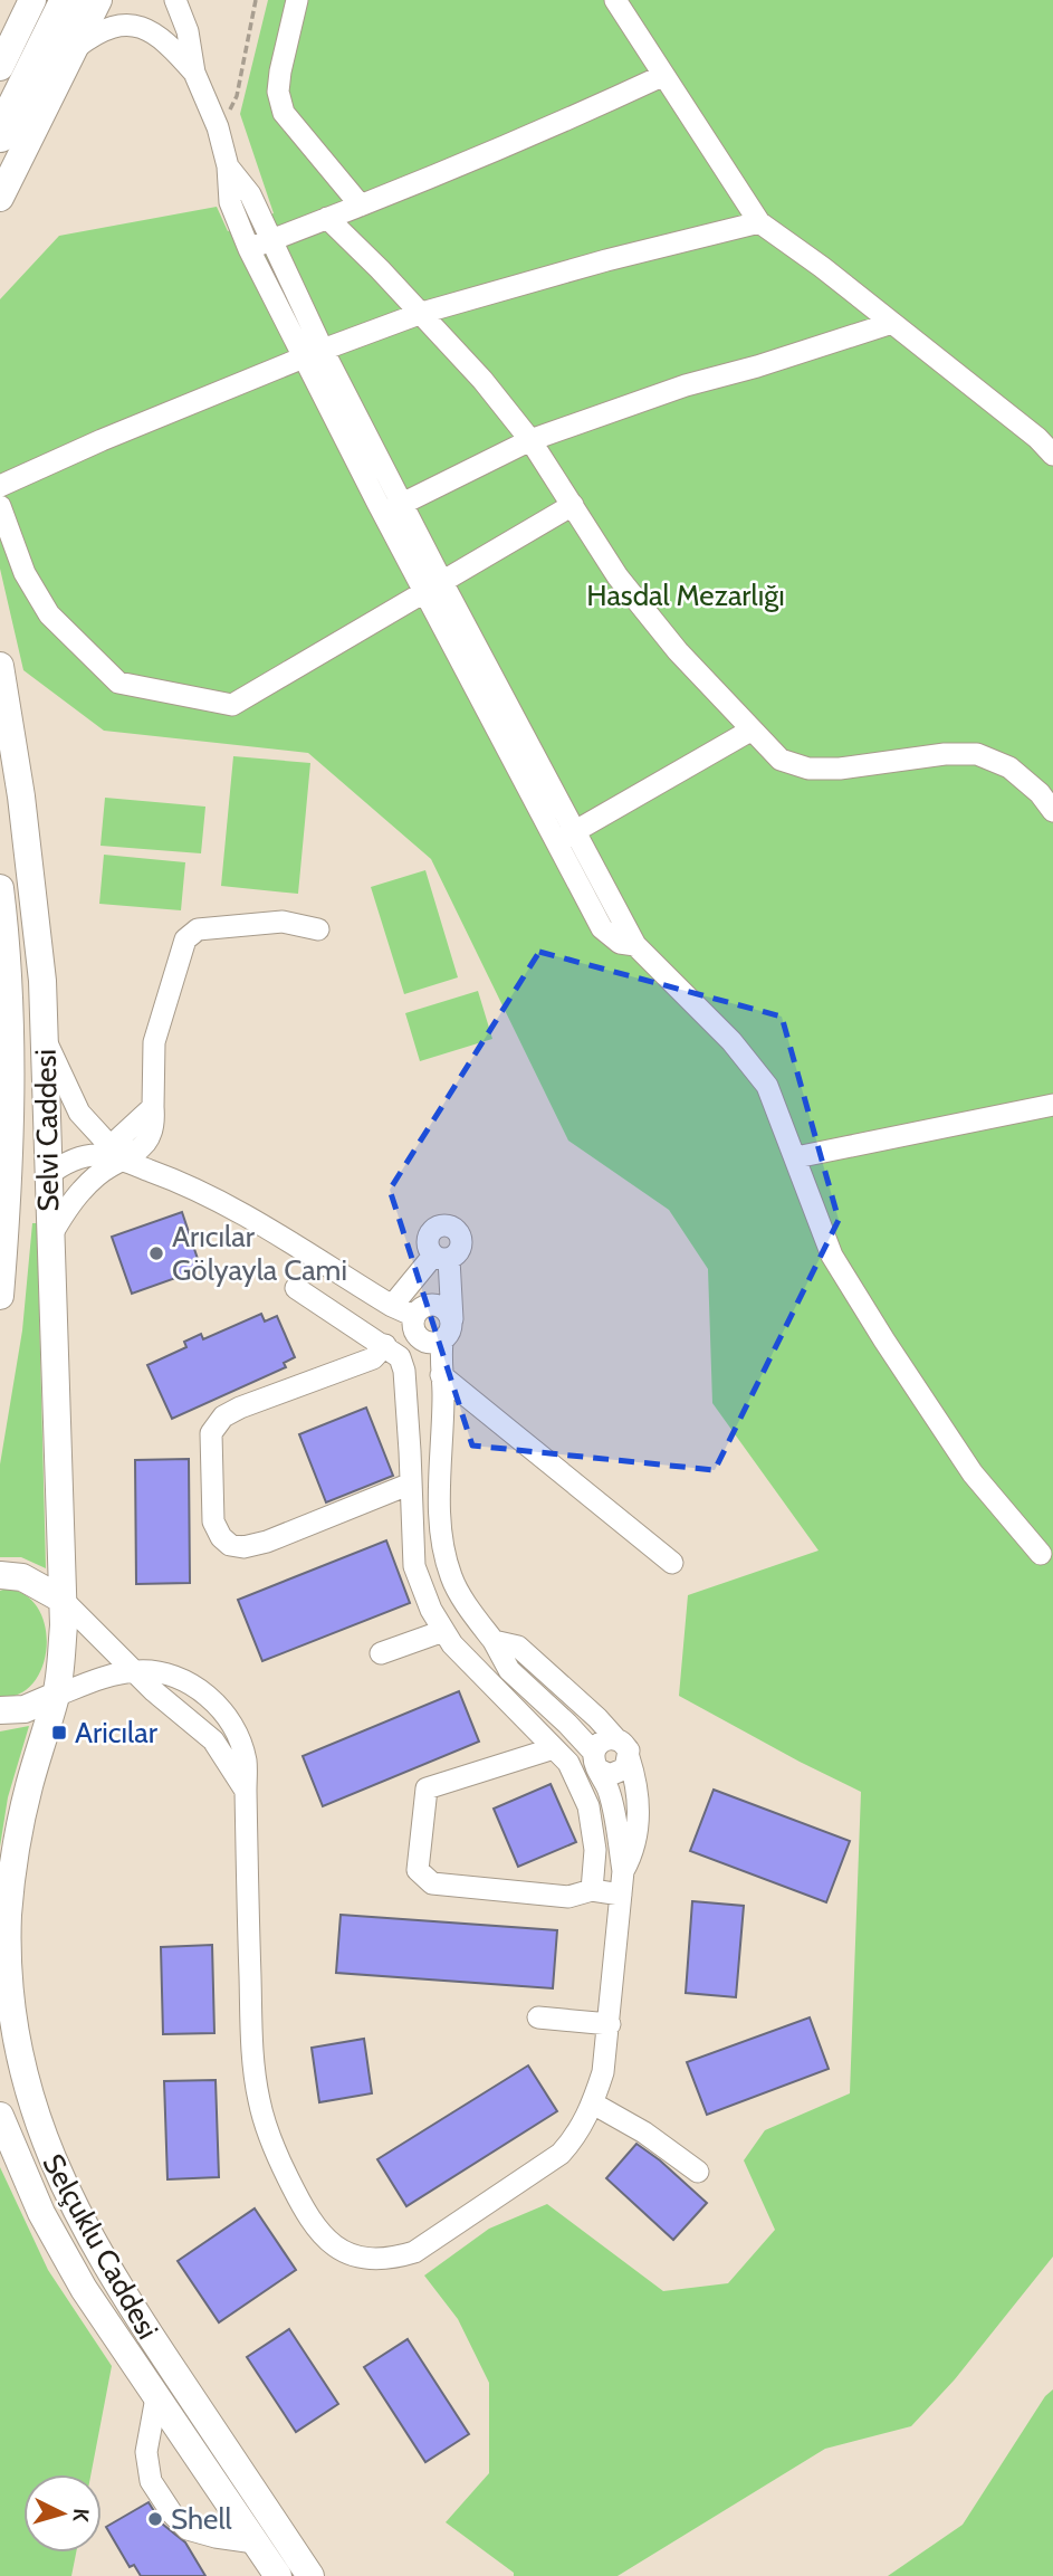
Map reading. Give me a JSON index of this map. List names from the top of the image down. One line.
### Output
{"streets":{"main road":["Selvi Caddesi","Selçuklu Caddesi"]},"crossings":[["Selvi Caddesi","Selçuklu Caddesi"]],"parks":["Hasdal Mezarlığı"],"places":{"other":["Arıcılar Gölyayla Cami","Shell"],"transit":["Aricılar"]},"north":"right"}
